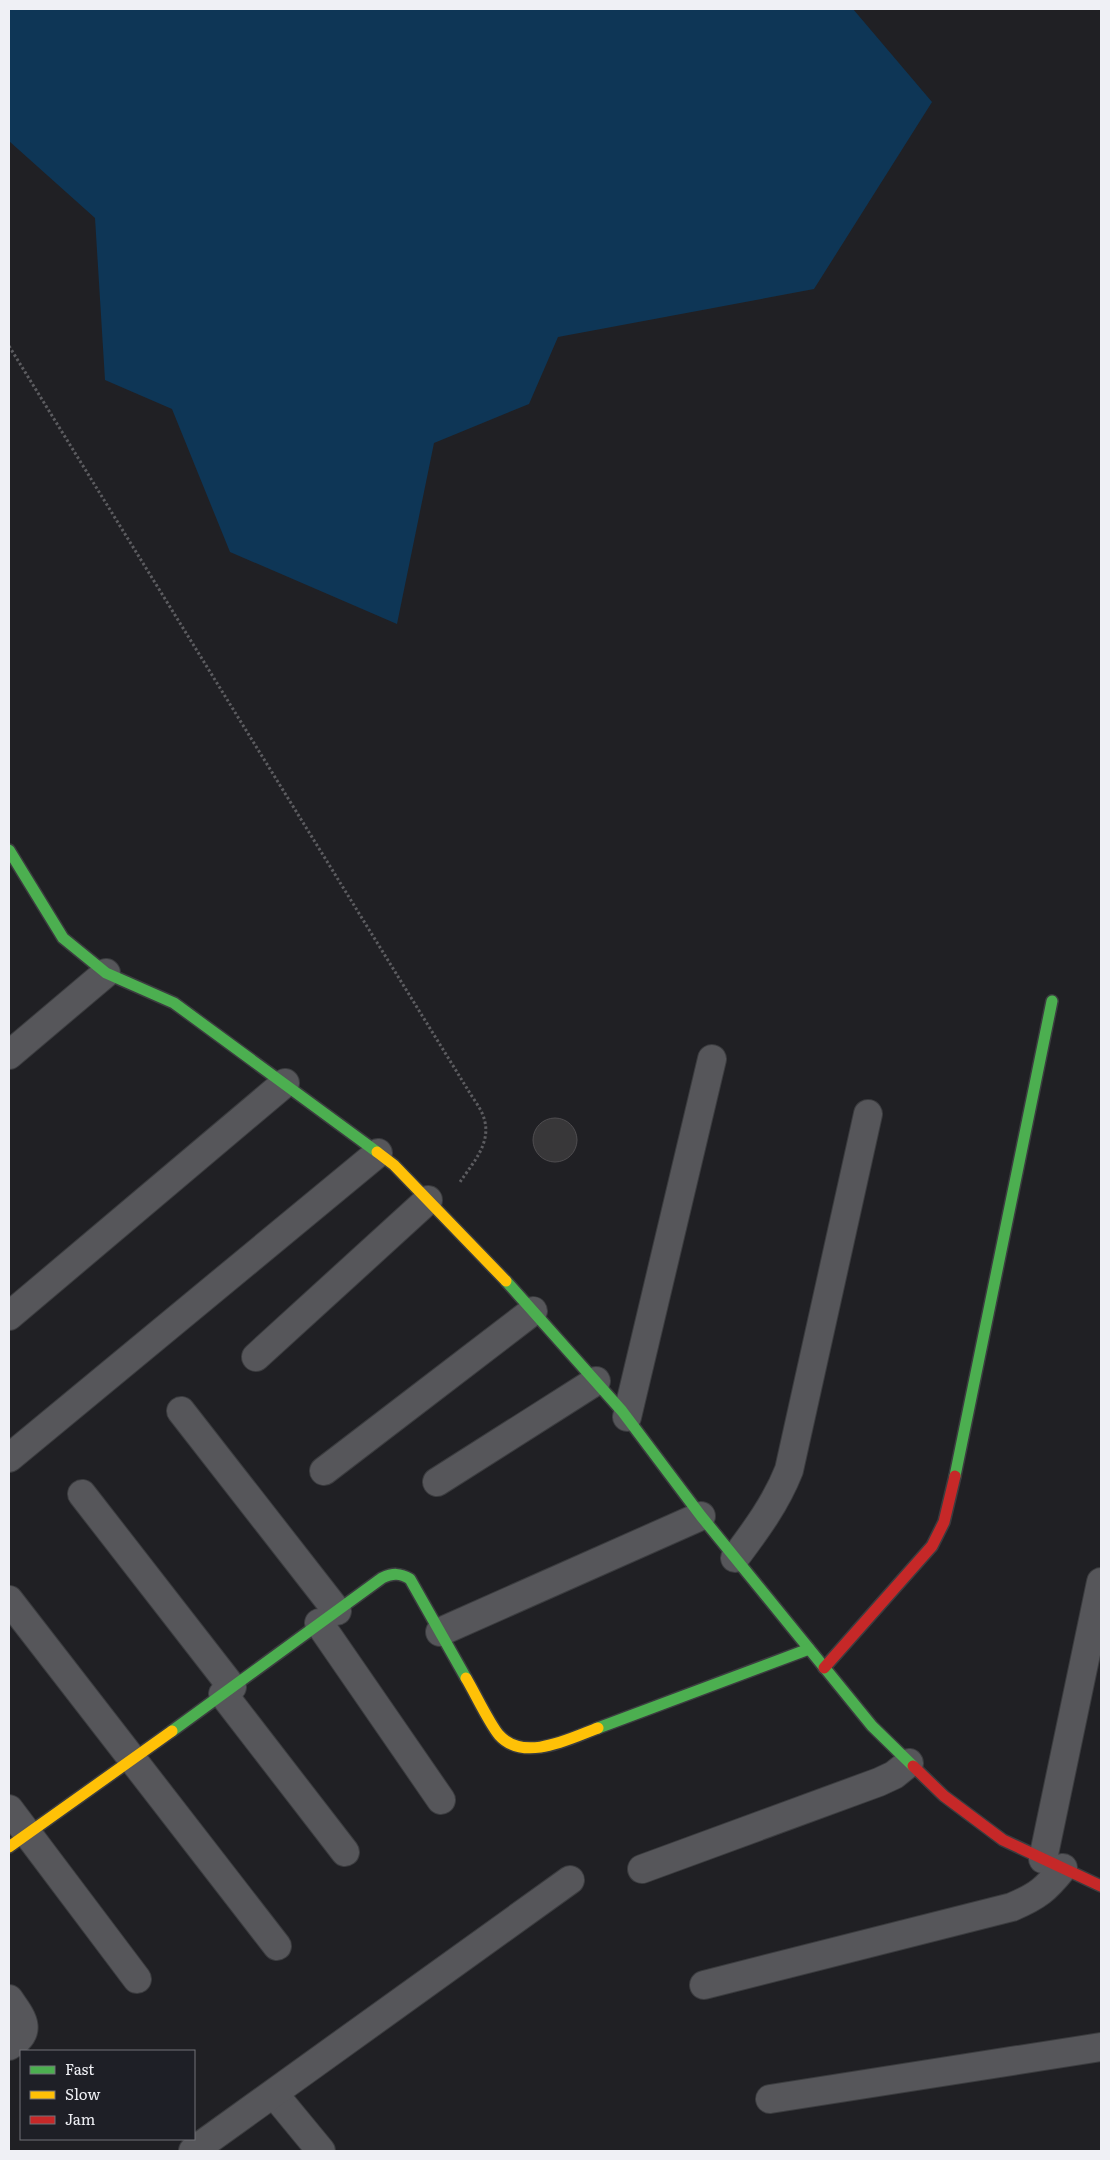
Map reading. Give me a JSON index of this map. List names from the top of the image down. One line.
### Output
{"legend":["Fast","Slow","Jam"]}
